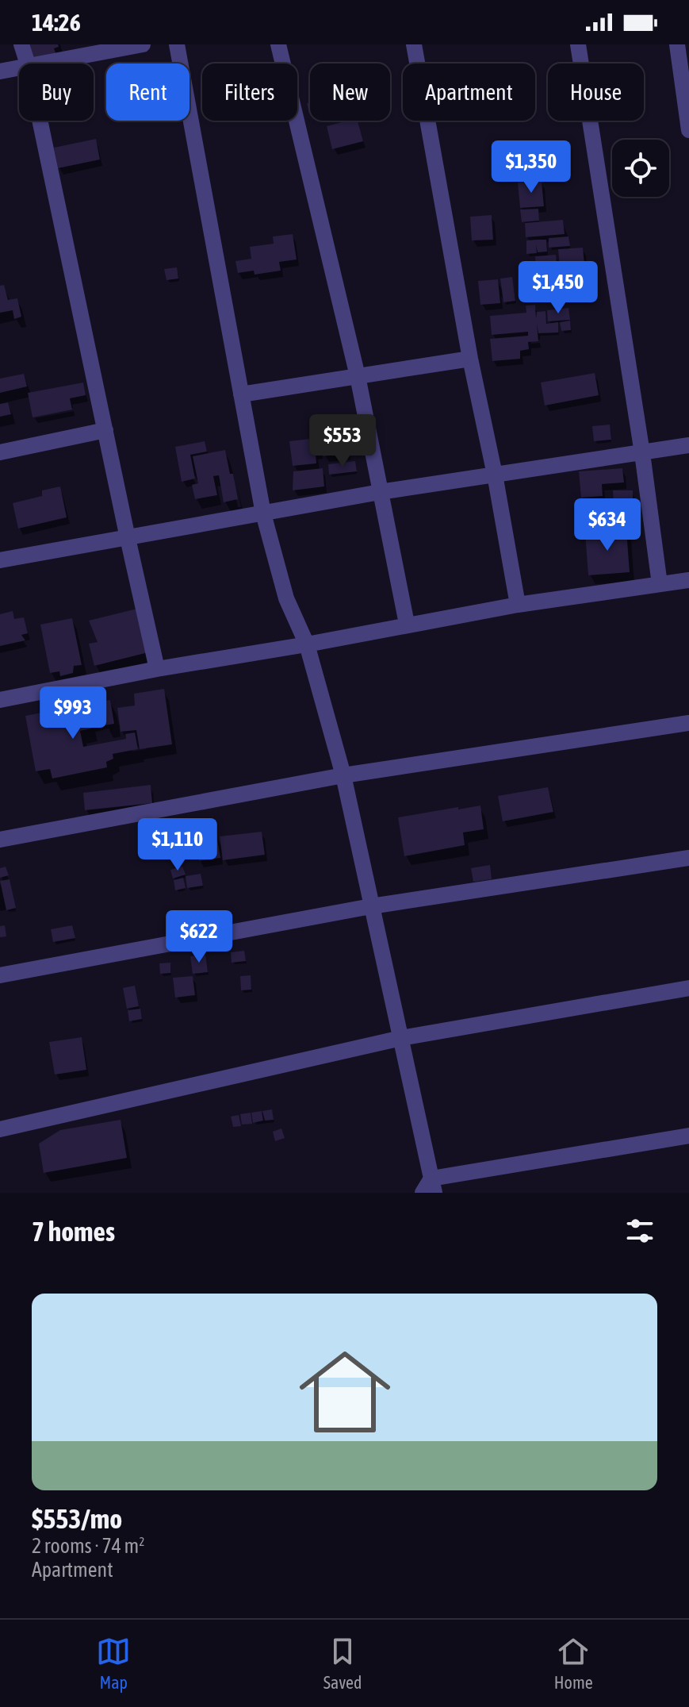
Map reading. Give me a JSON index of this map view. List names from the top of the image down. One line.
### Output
{"page":{"status":"14:26","chip":["Buy","Rent","Filters","New","Apartment","House"],"price":["$1,350","$1,450","$553","$634","$993","$1,110","$622"],"heading":"7 homes","list":[{"name":"$553/mo","note":"2 rooms · 74 m² · Apartment"}],"tabs":["Map","Saved","Home"]}}
